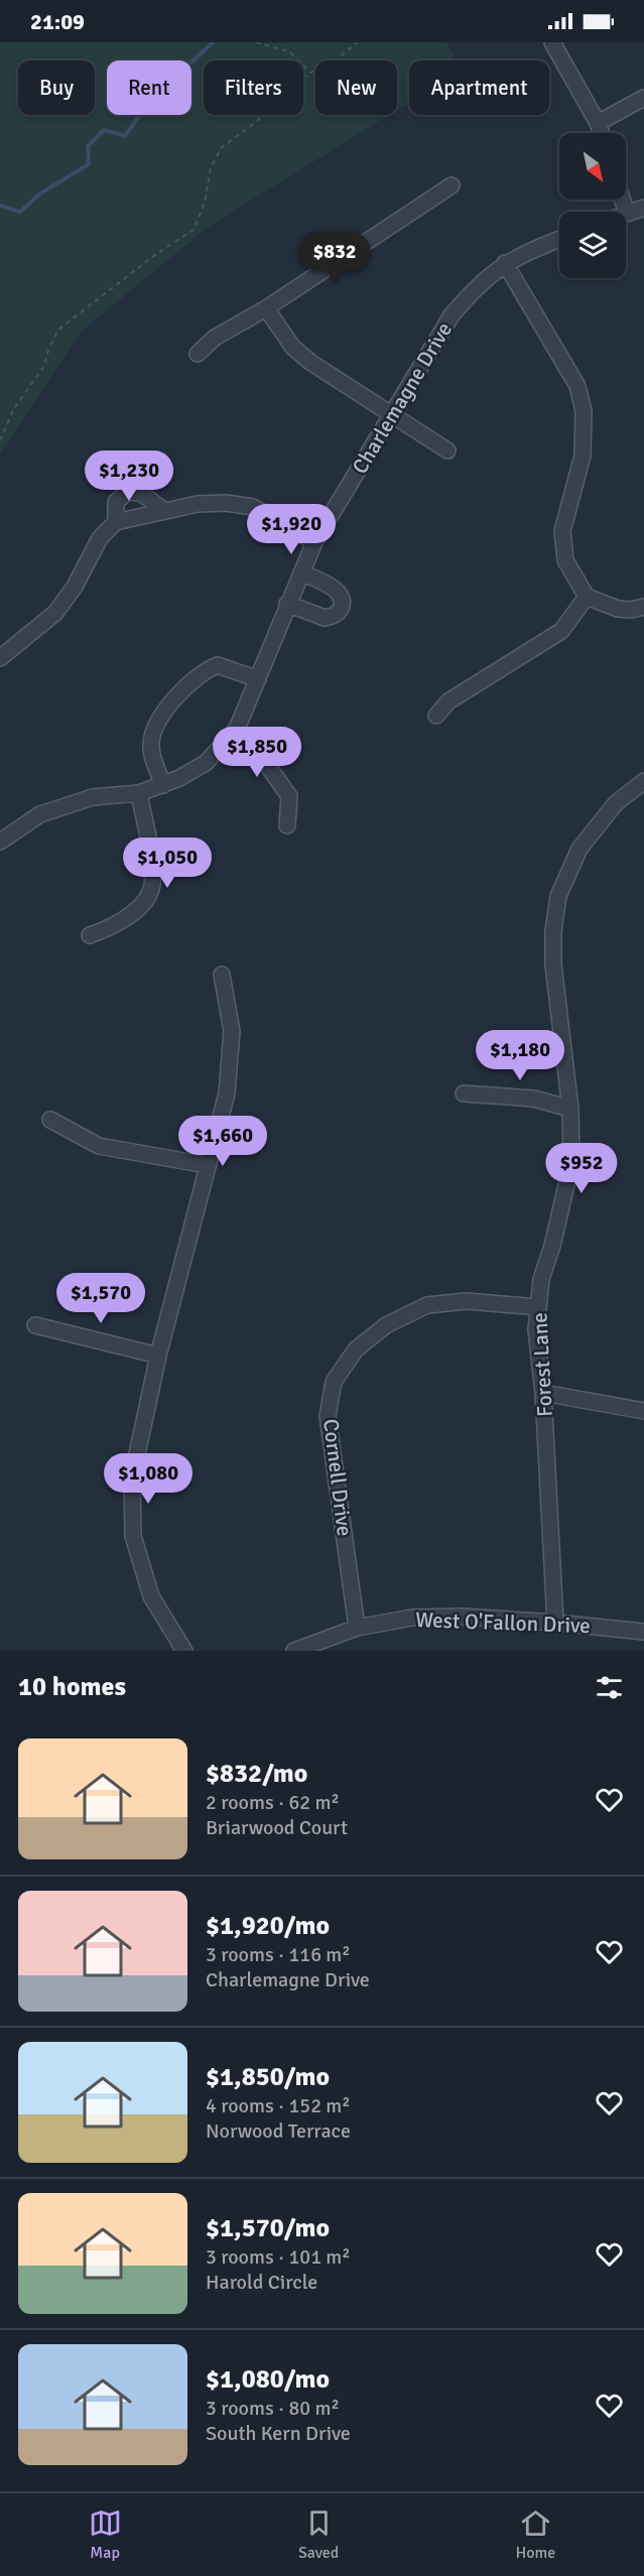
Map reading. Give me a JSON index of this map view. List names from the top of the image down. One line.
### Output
{"streets":{"street":["Charlemagne Drive","Forest Lane","Cornell Drive","West O'Fallon Drive"]},"crossings":[["Forest Lane","Cornell Drive"],["Forest Lane","West O'Fallon Drive"],["Cornell Drive","West O'Fallon Drive"]],"north":"bottom right","page":{"status":"21:09","chip":["Buy","Rent","Filters","New","Apartment"],"price":["$832","$1,230","$1,920","$1,850","$1,050","$1,180","$1,660","$952","$1,570","$1,080"],"heading":"10 homes","list":[{"name":"$832/mo","note":"2 rooms · 62 m² · Briarwood Court"},{"name":"$1,920/mo","note":"3 rooms · 116 m² · Charlemagne Drive"},{"name":"$1,850/mo","note":"4 rooms · 152 m² · Norwood Terrace"},{"name":"$1,570/mo","note":"3 rooms · 101 m² · Harold Circle"},{"name":"$1,080/mo","note":"3 rooms · 80 m² · South Kern Drive"}],"tabs":["Map","Saved","Home"]}}
